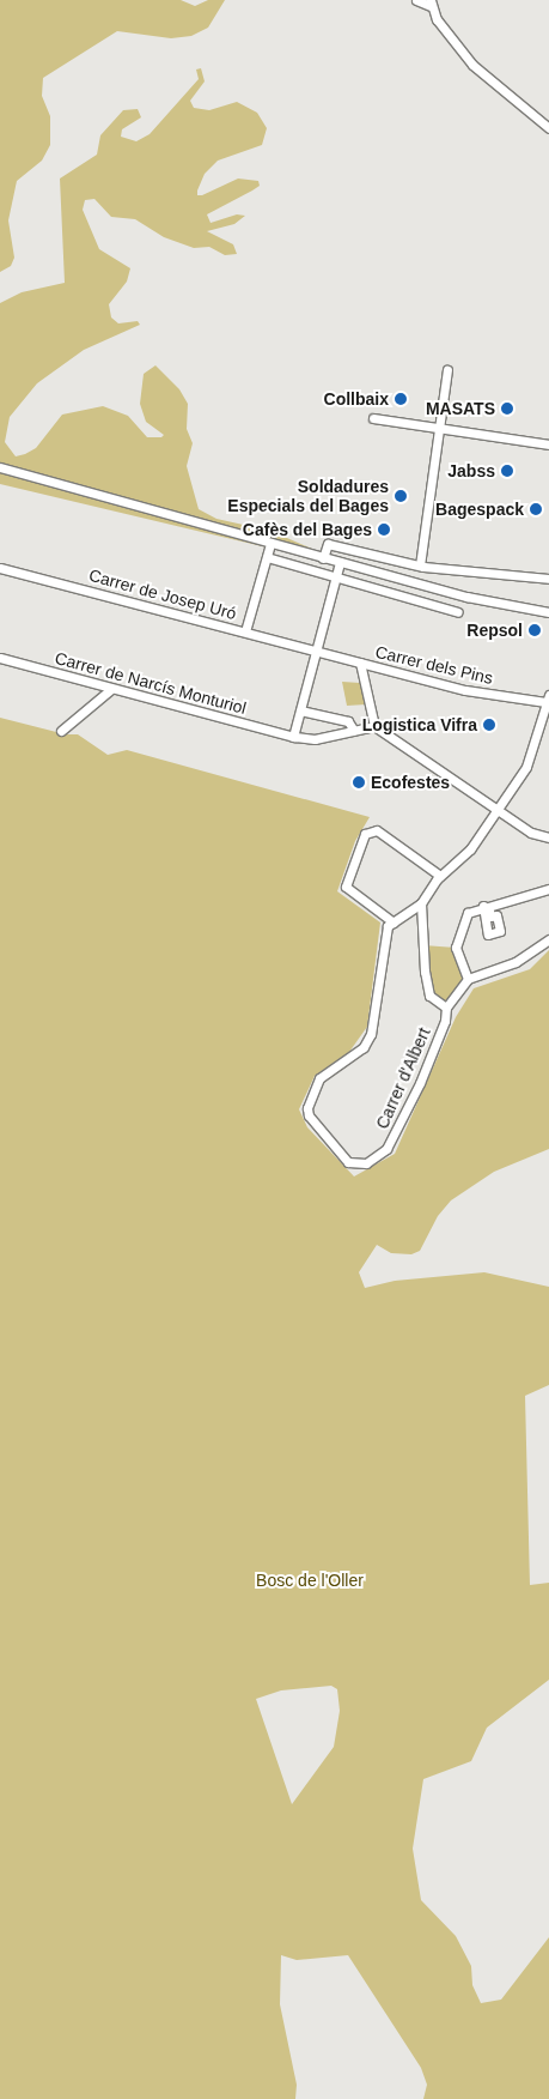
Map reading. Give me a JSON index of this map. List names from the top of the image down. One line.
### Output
{"streets":{"street":["Carrer de Josep Uró","Carrer dels Pins","Carrer de Narcís Monturiol","Carrer d'Albert"]},"crossings":[["Carrer de Josep Uró","Carrer dels Pins"]],"parks":["Bosc de l'Oller"],"places":["Collbaix","MASATS","Jabss","Soldadures Especials del Bages","Bagespack","Cafès del Bages","Repsol","Logistica Vifra","Ecofestes"]}
